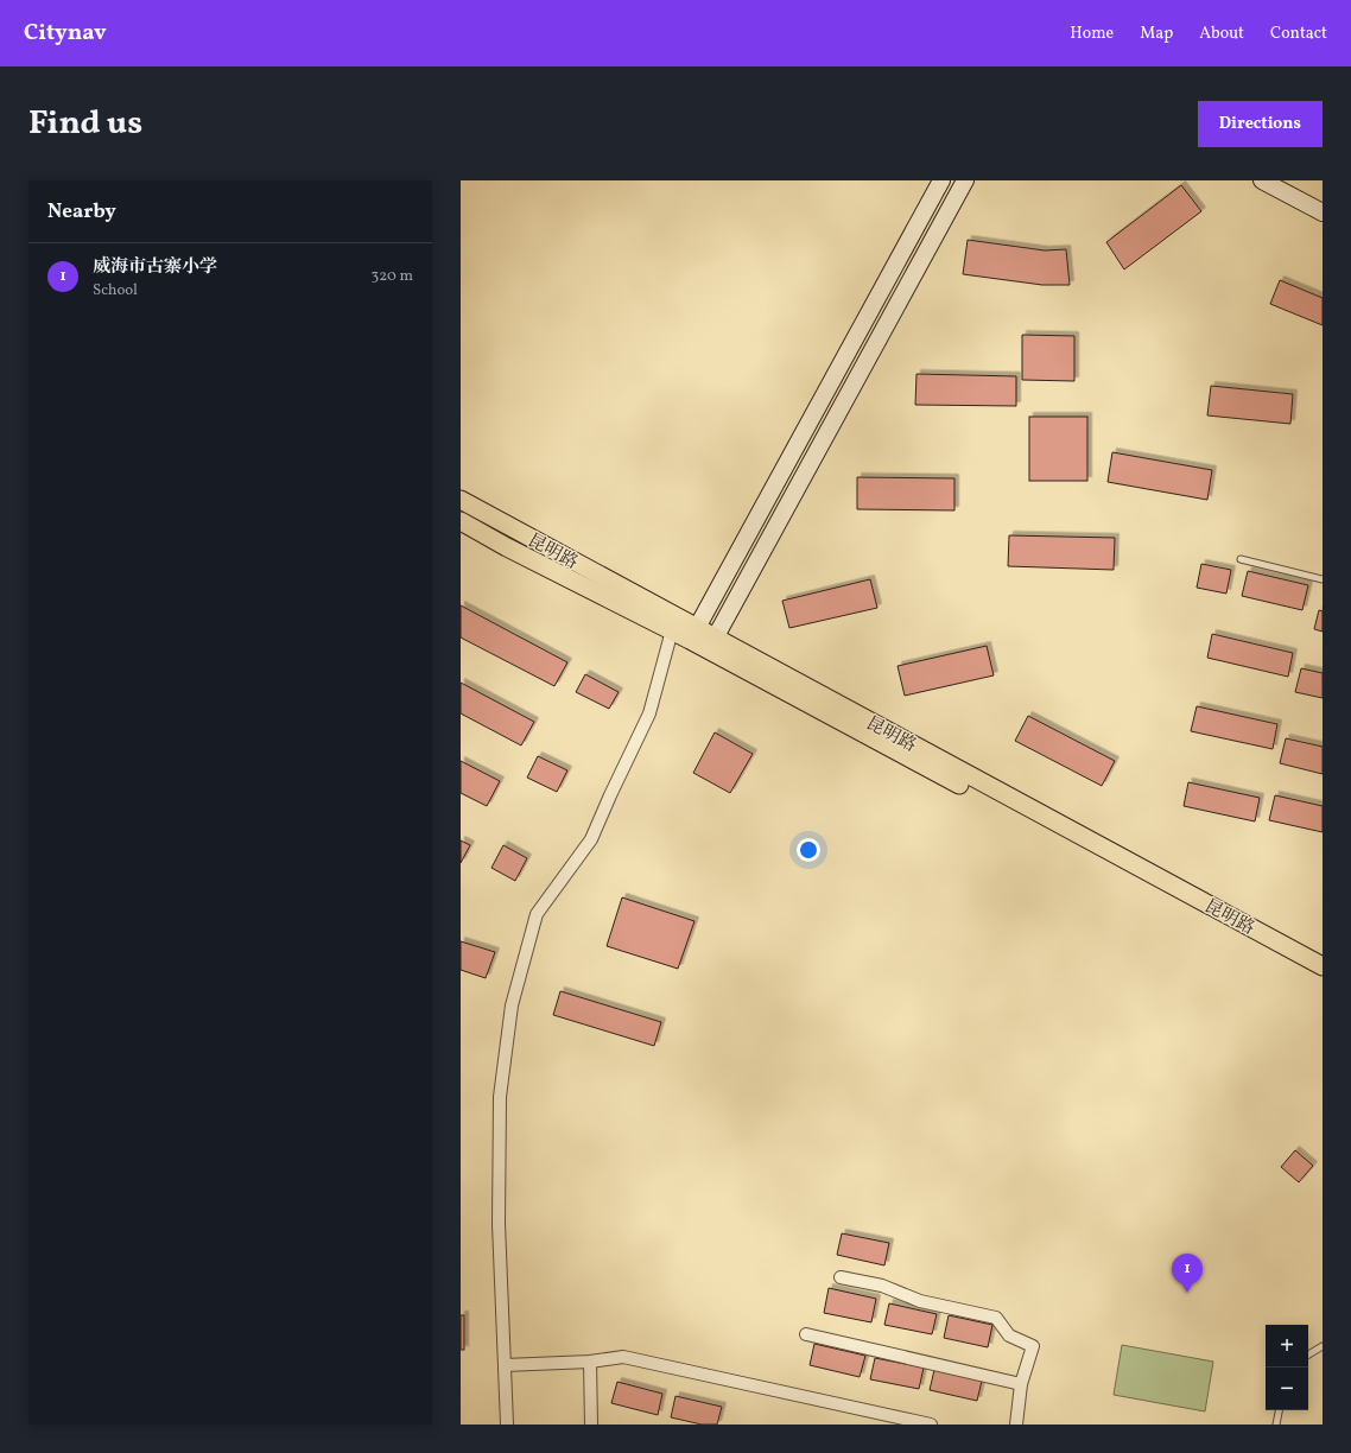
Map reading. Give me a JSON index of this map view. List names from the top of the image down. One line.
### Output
{"streets":{"main road":["昆明路"]},"page":{"header":"Citynav","nav":["Home","Map","About","Contact"],"title":"Find us","buttons":"Directions","heading":"Nearby","list":[{"mark":"1","name":"威海市古寨小学","note":"School","value":"320 m"}],"pins":"1","map_buttons":["+","−"]}}
